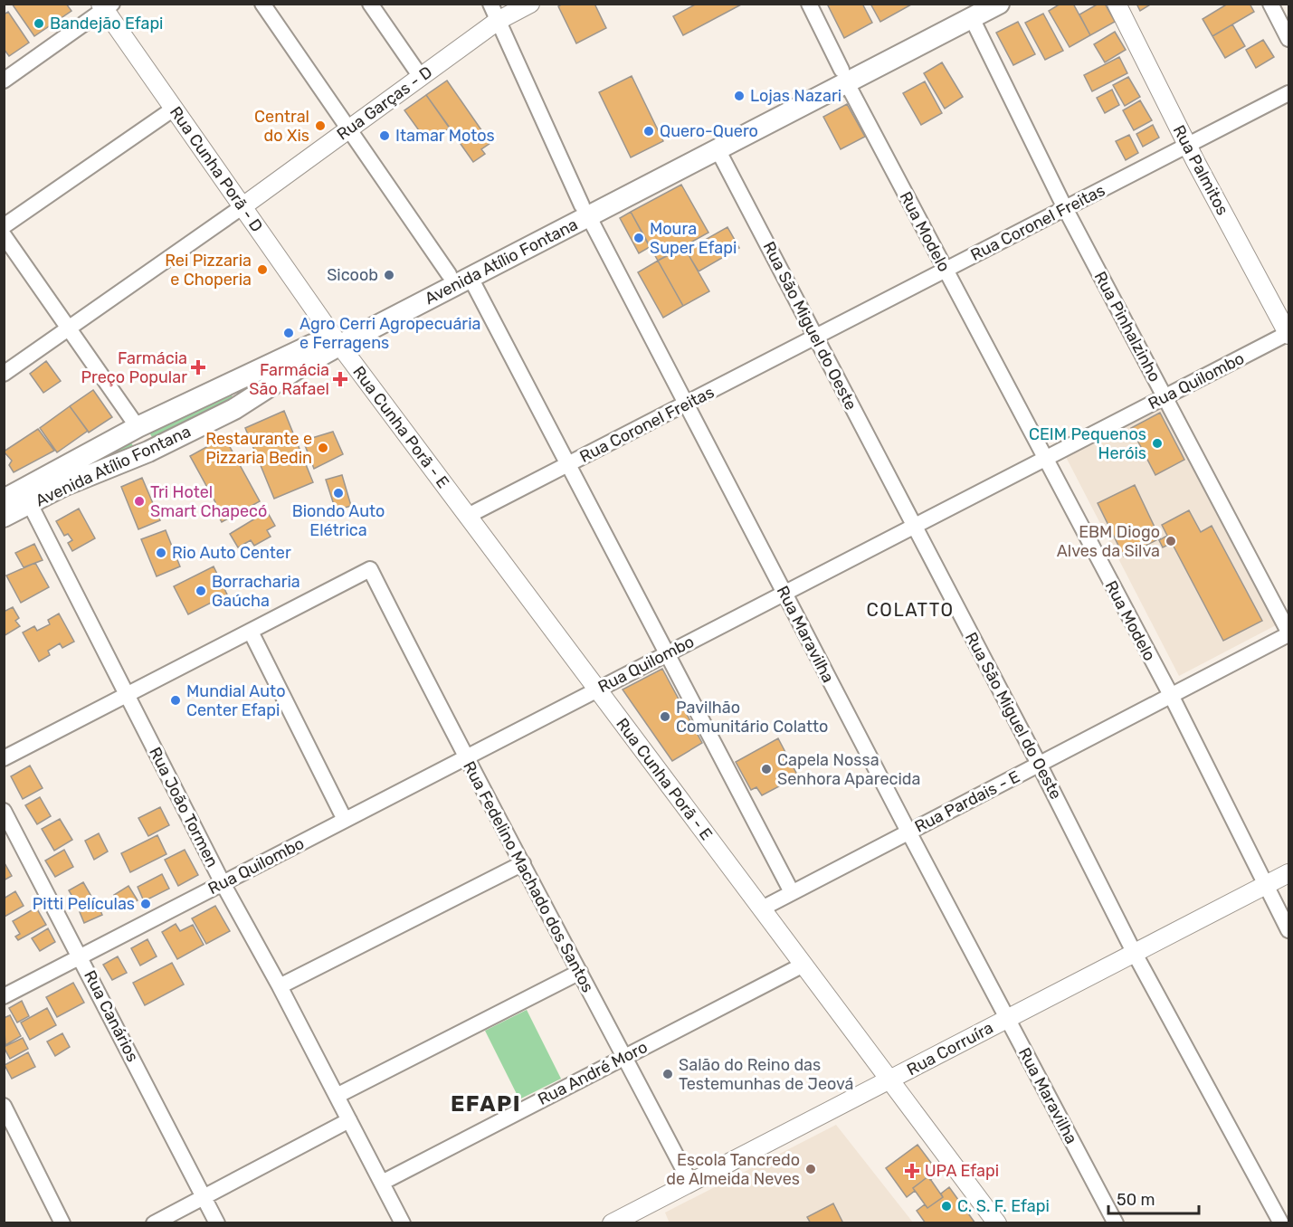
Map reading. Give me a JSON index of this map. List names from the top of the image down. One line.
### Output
{"streets":{"main road":["Avenida Atílio Fontana"],"street":["Rua Garças - D","Rua Cunha Porã - D","Rua Palmitos","Rua Coronel Freitas","Rua Modelo","Rua São Miguel do Oeste","Rua Pinhalzinho","Rua Quilombo","Rua Cunha Porã - E","Rua Maravilha","Rua Pardais - E","Rua João Tormen","Rua Fedelino Machado dos Santos","Rua Canários","Rua Corruíra","Rua André Moro"]},"crossings":[["Rua Garças - D","Rua Cunha Porã - D"],["Rua Garças - D","Rua Maravilha"],["Rua Cunha Porã - D","Avenida Atílio Fontana"],["Rua Cunha Porã - D","Rua Cunha Porã - E"],["Rua Palmitos","Rua Coronel Freitas"],["Rua Palmitos","Rua Quilombo"],["Rua Coronel Freitas","Rua Modelo"],["Rua Coronel Freitas","Rua São Miguel do Oeste"],["Rua Coronel Freitas","Rua Pinhalzinho"],["Rua Coronel Freitas","Rua Cunha Porã - E"],["Rua Coronel Freitas","Rua Maravilha"],["Rua Modelo","Avenida Atílio Fontana"],["Rua Modelo","Rua Quilombo"],["Rua Modelo","Rua Pardais - E"],["Rua Modelo","Rua Corruíra"],["Avenida Atílio Fontana","Rua São Miguel do Oeste"],["Avenida Atílio Fontana","Rua Pinhalzinho"],["Avenida Atílio Fontana","Rua Cunha Porã - E"],["Avenida Atílio Fontana","Rua Maravilha"],["Avenida Atílio Fontana","Rua João Tormen"],["Rua São Miguel do Oeste","Rua Quilombo"],["Rua São Miguel do Oeste","Rua Pardais - E"],["Rua São Miguel do Oeste","Rua Corruíra"],["Rua Pinhalzinho","Rua Quilombo"],["Rua Pinhalzinho","Rua Pardais - E"],["Rua Quilombo","Rua Cunha Porã - E"],["Rua Quilombo","Rua Maravilha"],["Rua Quilombo","Rua João Tormen"],["Rua Quilombo","Rua Fedelino Machado dos Santos"],["Rua Quilombo","Rua Canários"],["Rua Cunha Porã - E","Rua Pardais - E"],["Rua Cunha Porã - E","Rua Corruíra"],["Rua Cunha Porã - E","Rua André Moro"],["Rua Maravilha","Rua Pardais - E"],["Rua Maravilha","Rua Corruíra"],["Rua João Tormen","Rua André Moro"],["Rua Fedelino Machado dos Santos","Rua Corruíra"],["Rua Fedelino Machado dos Santos","Rua André Moro"]],"districts":["COLATTO","EFAPI"],"places":{"other":["Bandejão Efapi","Lojas Nazari","Central do Xis","Quero-Quero","Itamar Motos","Moura Super Efapi","Rei Pizzaria e Choperia","Sicoob","Agro Cerri Agropecuária e Ferragens","CEIM Pequenos Heróis","Restaurante e Pizzaria Bedin","Biondo Auto Elétrica","Tri Hotel Smart Chapecó","EBM Diogo Alves da Silva","Rio Auto Center","Borracharia Gaúcha","Mundial Auto Center Efapi","Pavilhão Comunitário Colatto","Capela Nossa Senhora Aparecida","Pitti Películas","Salão do Reino das Testemunhas de Jeová","Escola Tancredo de Almeida Neves","C. S. F. Efapi"],"health":["Farmácia Preço Popular","Farmácia São Rafael","UPA Efapi"]},"scale_bar":"50 m"}
